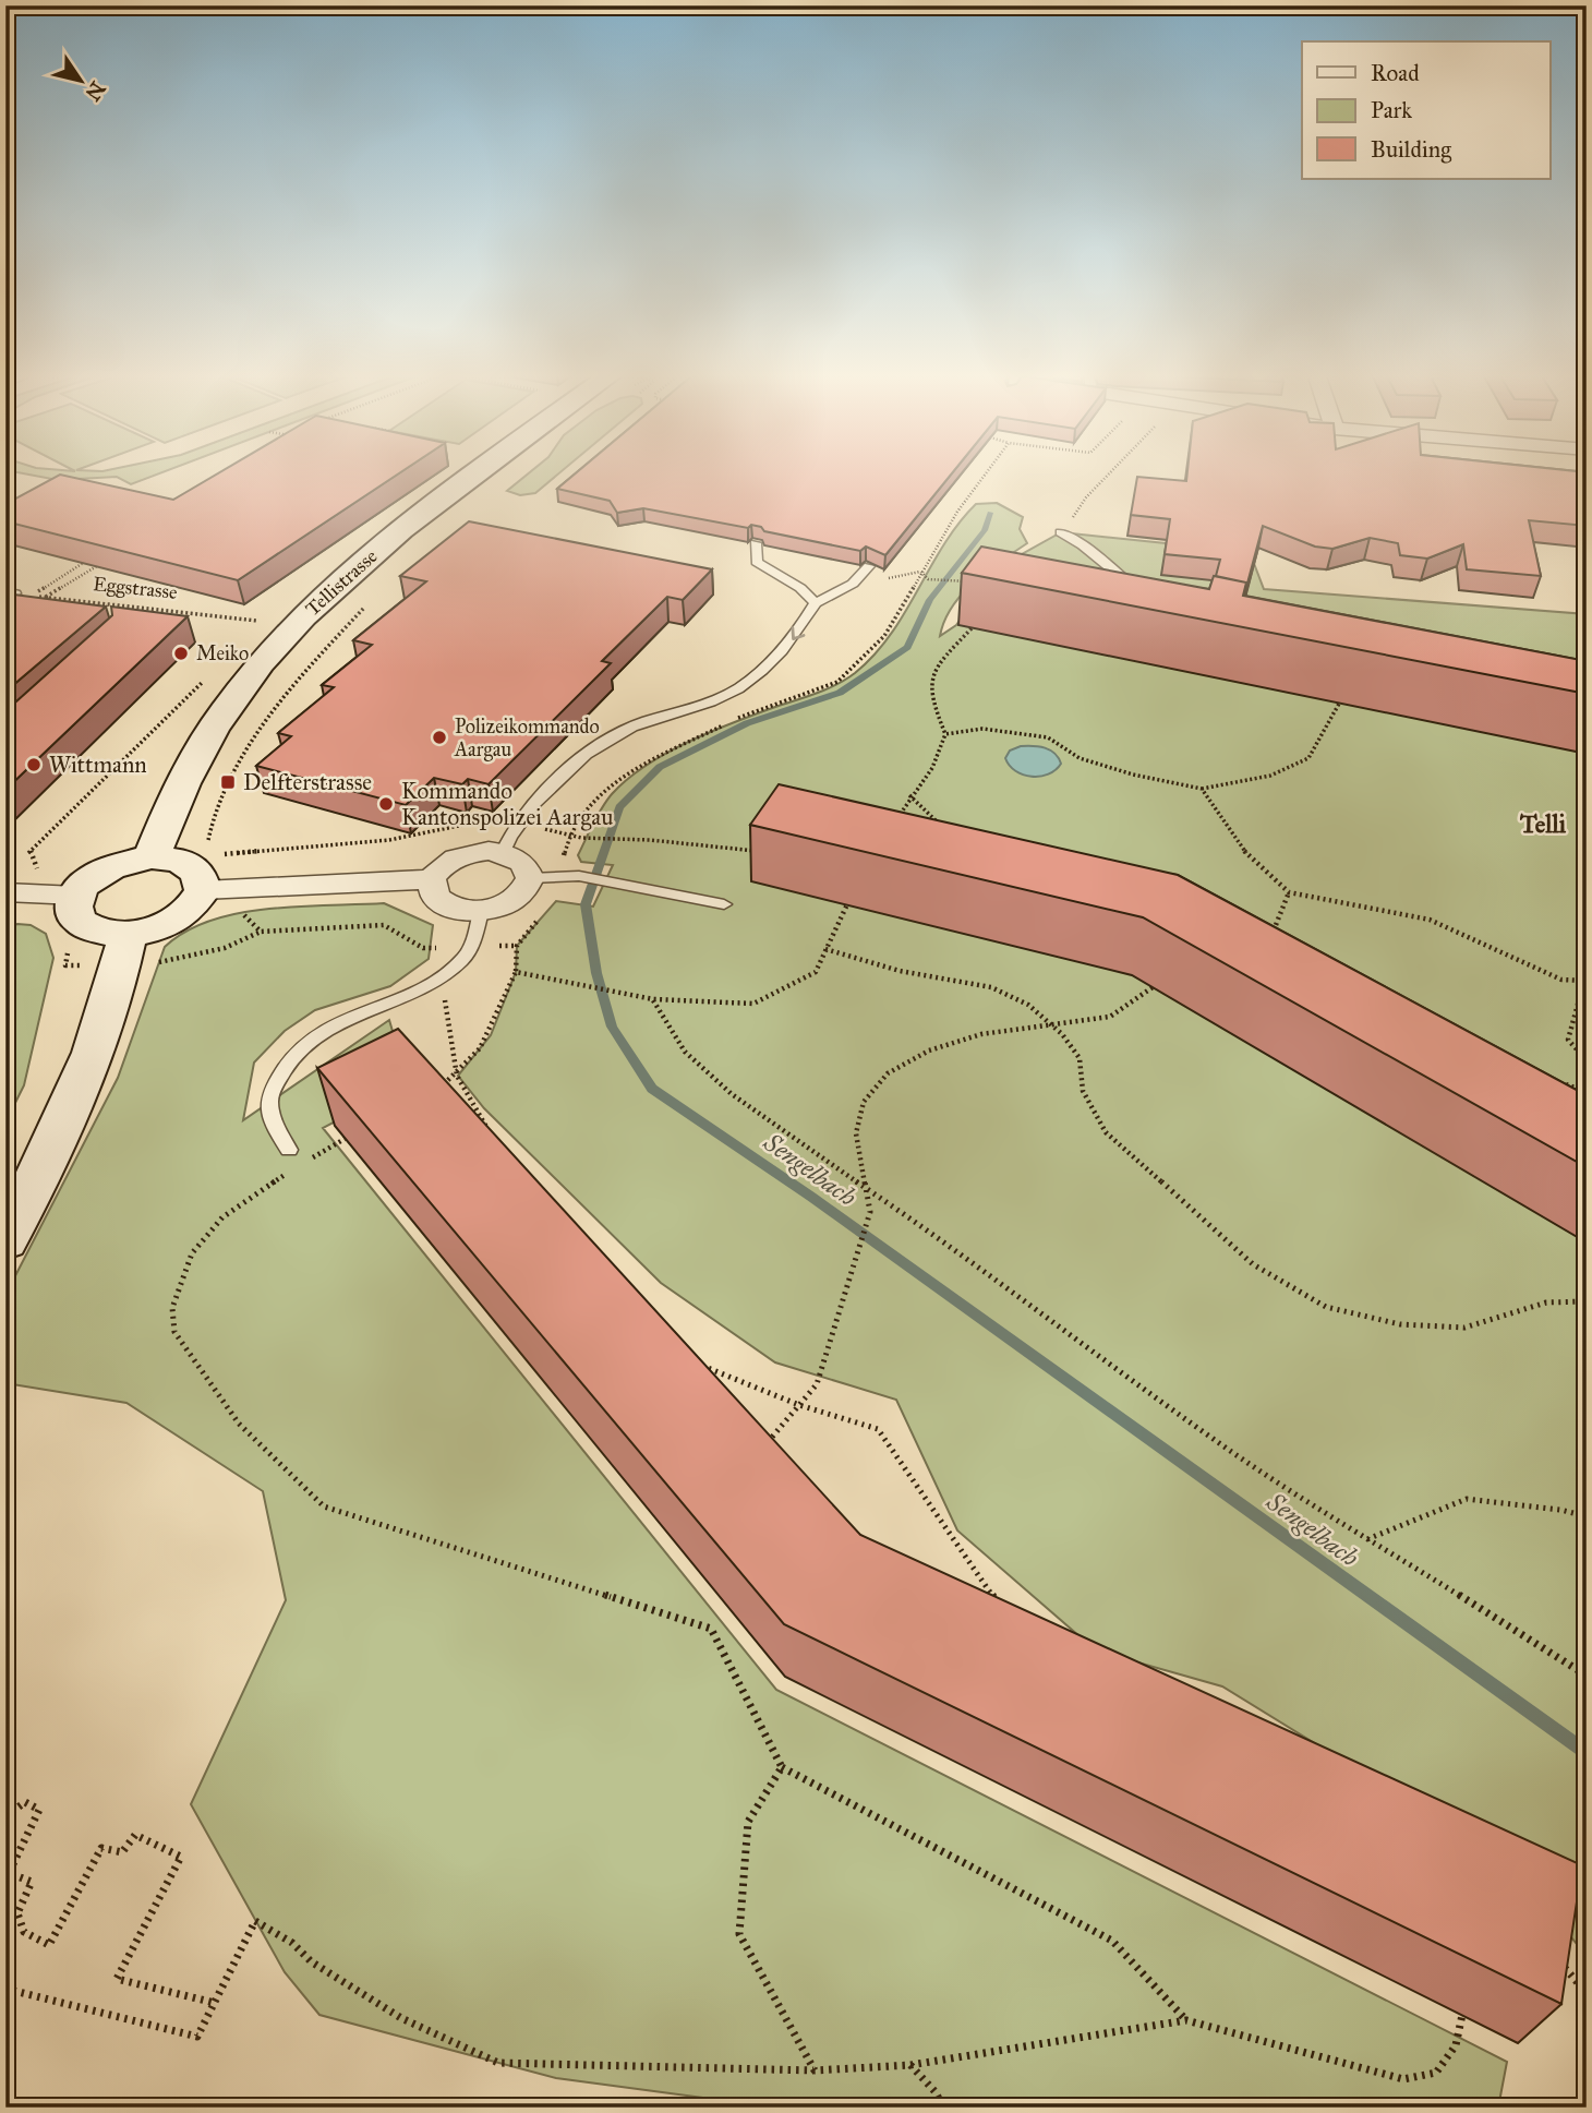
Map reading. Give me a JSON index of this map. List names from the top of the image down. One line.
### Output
{"streets":{"main road":["Tellistrasse"],"path":["Eggstrasse"]},"districts":["Telli"],"water":["Sengelbach"],"places":{"other":["Meiko","Polizeikommando Aargau","Wittmann","Kommando Kantonspolizei Aargau"],"transit":["Delfterstrasse"]},"legend":["Road","Park","Building"],"north":"bottom right"}
